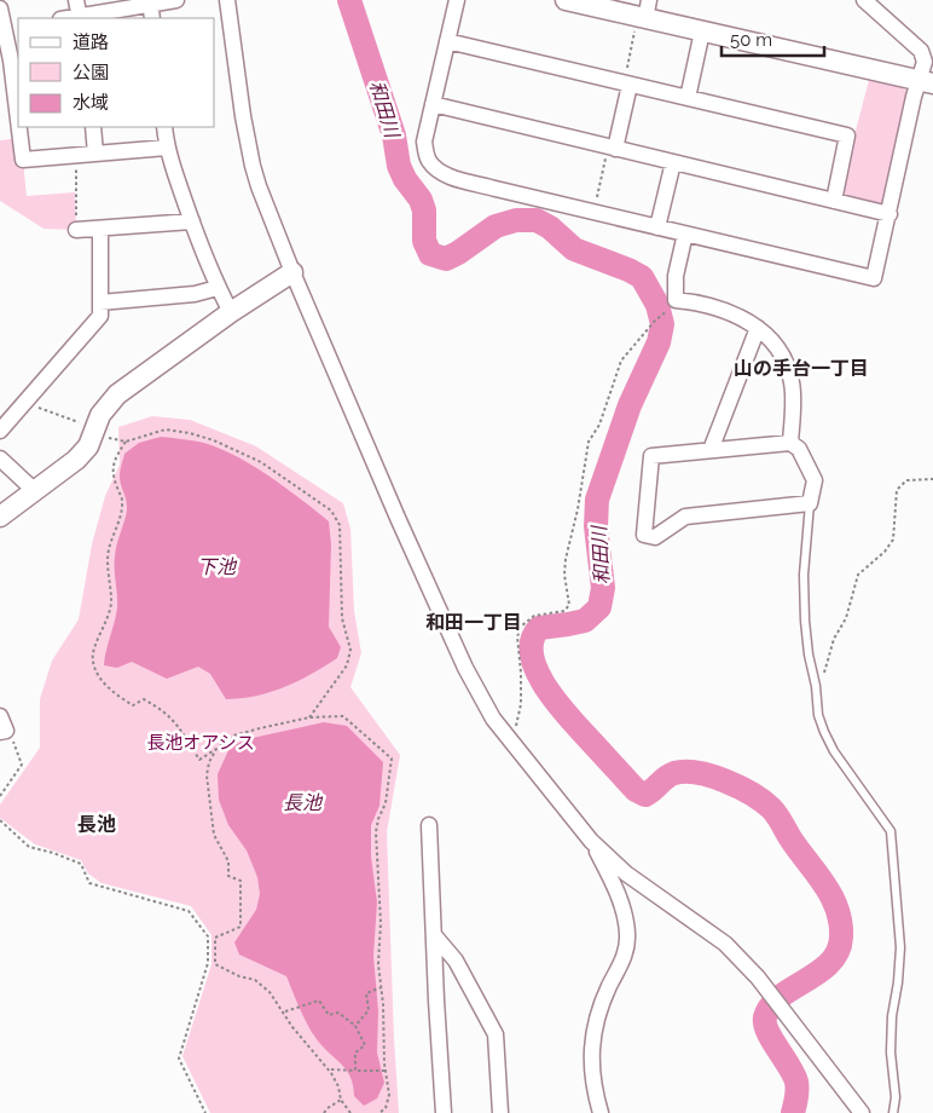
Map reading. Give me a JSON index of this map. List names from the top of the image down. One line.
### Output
{"districts":["山の手台一丁目","和田一丁目","長池"],"water":["和田川","下池","長池"],"parks":["長池オアシス"],"legend":["道路","公園","水域"],"scale_bar":"50 m"}
